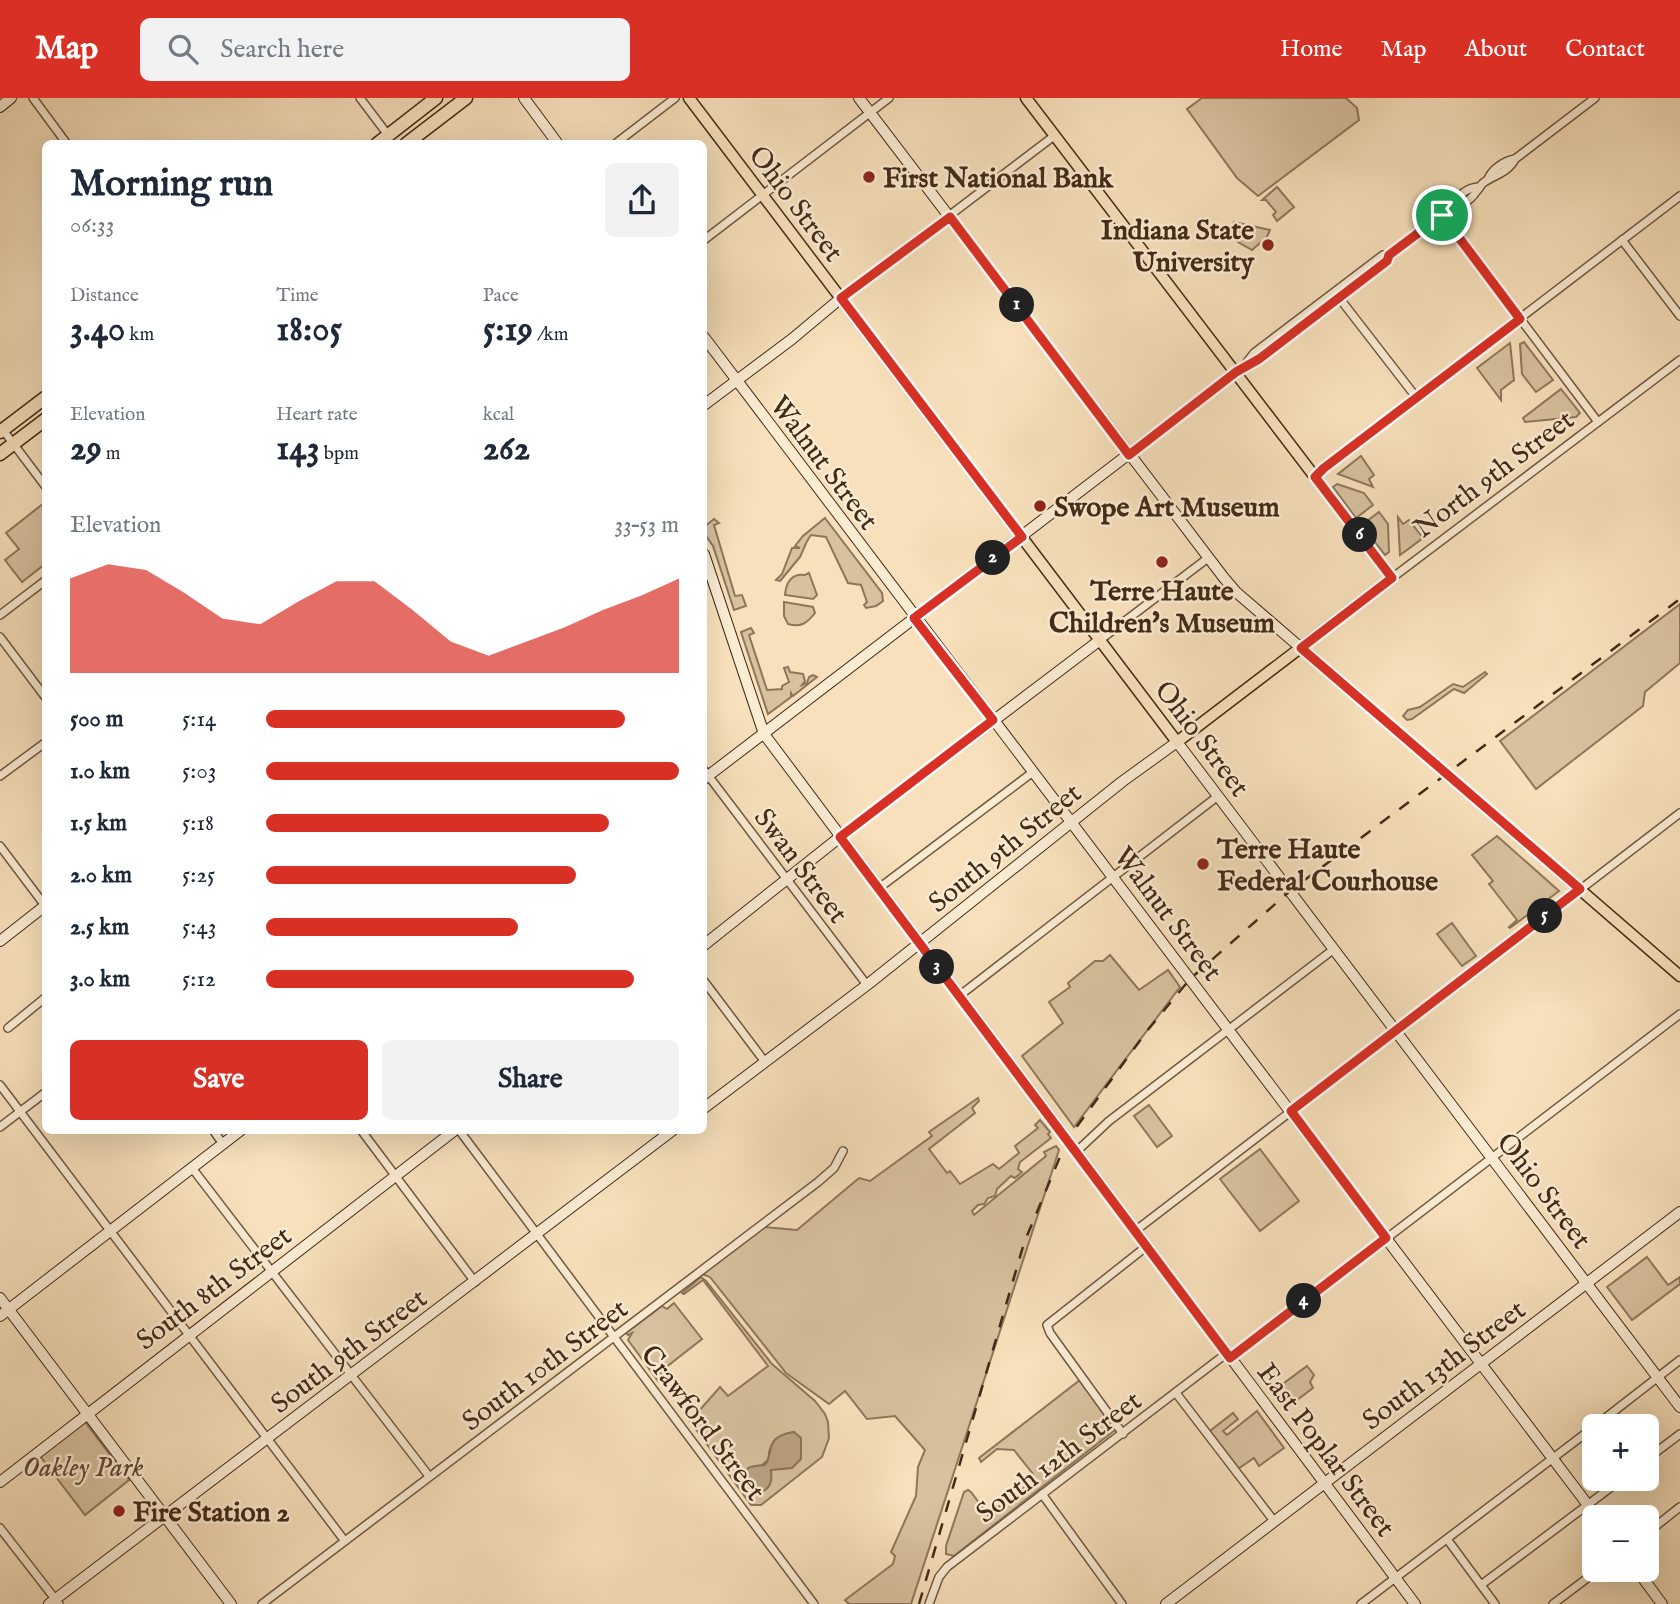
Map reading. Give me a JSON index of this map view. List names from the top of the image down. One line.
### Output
{"streets":{"main road":["Ohio Street","North 9th Street","South 9th Street"],"street":["Walnut Street","Swan Street","South 8th Street","South 10th Street","South 13th Street","Crawford Street","East Poplar Street","South 12th Street"]},"crossings":[["Ohio Street","South 9th Street"],["Ohio Street","South 13th Street"],["Ohio Street","South 12th Street"],["Walnut Street","South 9th Street"],["Walnut Street","South 13th Street"],["Walnut Street","South 12th Street"],["North 9th Street","South 9th Street"],["South 9th Street","Swan Street"],["South 9th Street","Crawford Street"],["South 9th Street","East Poplar Street"],["South 10th Street","Crawford Street"],["South 13th Street","East Poplar Street"],["East Poplar Street","South 12th Street"]],"parks":["Oakley Park"],"places":["First National Bank","Indiana State University","Swope Art Museum","Terre Haute Children's Museum","Terre Haute Federal Courhouse","Fire Station 2"],"page":{"header":"Map","search":"Search here","nav":["Home","Map","About","Contact"],"heading":["Morning run","06:33"],"stats":[["Distance","3.40 km"],["Time","18:05"],["Pace","5:19 /km"],["Elevation","29 m"],["Heart rate","143 bpm"],["kcal","262"]],"pins":["1","6","2","5","3","4"],"chart":["Elevation","33–53 m"],"list":[{"name":"500 m","note":"5:14"},{"name":"1.0 km","note":"5:03"},{"name":"1.5 km","note":"5:18"},{"name":"2.0 km","note":"5:25"},{"name":"2.5 km","note":"5:43"},{"name":"3.0 km","note":"5:12"}],"buttons":["Save","Share"],"map_buttons":["+","−"]}}
